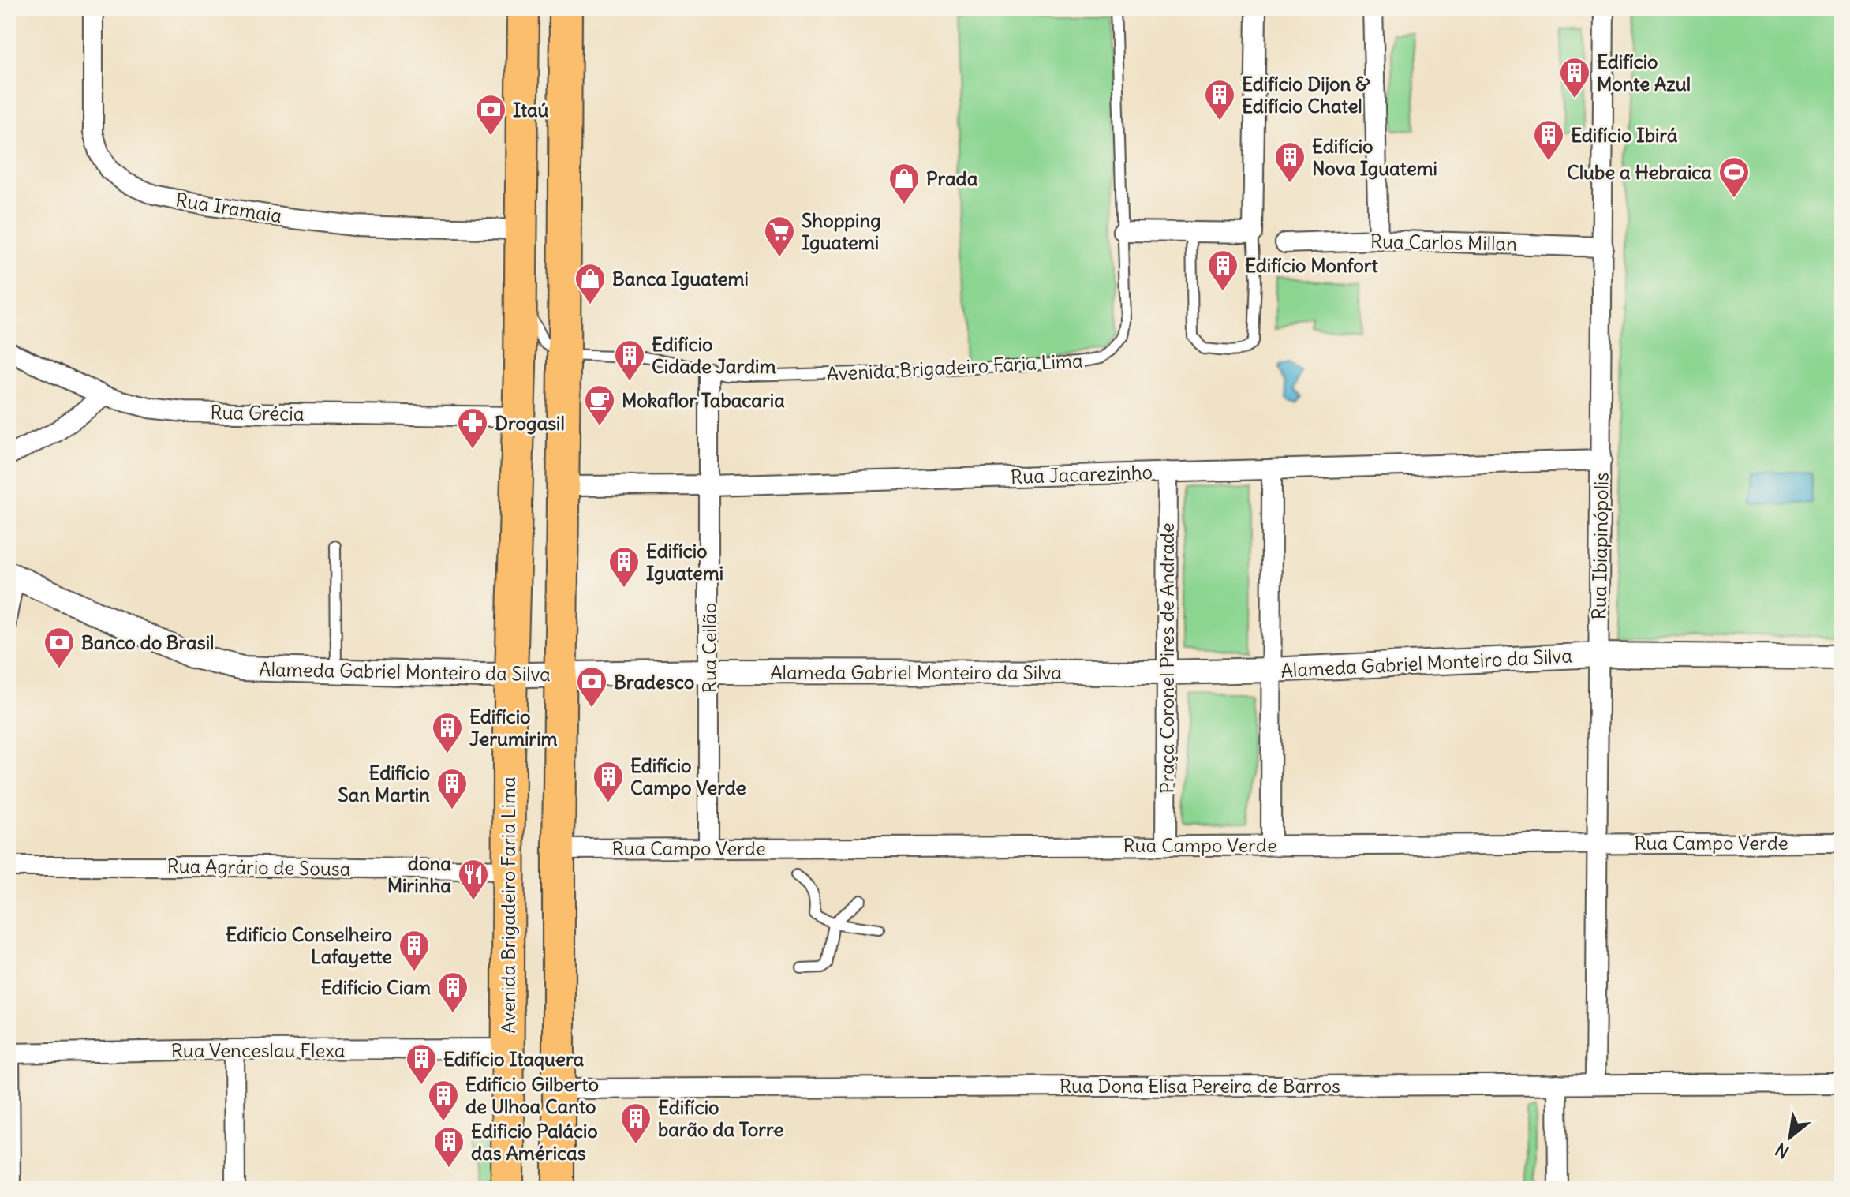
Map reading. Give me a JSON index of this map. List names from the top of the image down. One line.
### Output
{"streets":{"highway":["Avenida Brigadeiro Faria Lima"],"street":["Rua Iramaia","Rua Carlos Millan","Rua Grécia","Rua Jacarezinho","Rua Ibiapinópolis","Rua Ceilão","Praça Coronel Pires de Andrade","Alameda Gabriel Monteiro da Silva","Rua Campo Verde","Rua Agrário de Sousa","Rua Venceslau Flexa","Rua Dona Elisa Pereira de Barros"]},"crossings":[["Rua Iramaia","Avenida Brigadeiro Faria Lima"],["Rua Carlos Millan","Rua Ibiapinópolis"],["Avenida Brigadeiro Faria Lima","Rua Grécia"],["Avenida Brigadeiro Faria Lima","Rua Ceilão"],["Avenida Brigadeiro Faria Lima","Alameda Gabriel Monteiro da Silva"],["Avenida Brigadeiro Faria Lima","Rua Agrário de Sousa"],["Avenida Brigadeiro Faria Lima","Rua Venceslau Flexa"],["Rua Jacarezinho","Rua Ibiapinópolis"],["Rua Jacarezinho","Rua Ceilão"],["Rua Jacarezinho","Praça Coronel Pires de Andrade"],["Rua Ibiapinópolis","Alameda Gabriel Monteiro da Silva"],["Rua Ibiapinópolis","Rua Campo Verde"],["Rua Ibiapinópolis","Rua Dona Elisa Pereira de Barros"],["Rua Ceilão","Alameda Gabriel Monteiro da Silva"],["Rua Ceilão","Rua Campo Verde"],["Praça Coronel Pires de Andrade","Alameda Gabriel Monteiro da Silva"],["Praça Coronel Pires de Andrade","Rua Campo Verde"]],"places":{"building":["Edifício Monte Azul","Edifício Dijon & Edifício Chatel","Edifício Ibirá","Edifício Nova Iguatemi","Edifício Monfort","Edifício Cidade Jardim","Edifício Iguatemi","Edifício Jerumirim","Edifício Campo Verde","Edifício San Martin","Edifício Conselheiro Lafayette","Edifício Ciam","Edifício Itaquera","Edifício Gilberto de Ulhoa Canto","Edifício barão da Torre","Edificio Palácio das Américas"],"bank":["Itaú","Banco do Brasil","Bradesco"],"sports":["Clube a Hebraica"],"shop":["Prada","Banca Iguatemi"],"supermarket":["Shopping Iguatemi"],"cafe":["Mokaflor Tabacaria"],"pharmacy":["Drogasil"],"restaurant":["dona Mirinha"]},"north":"bottom left"}
